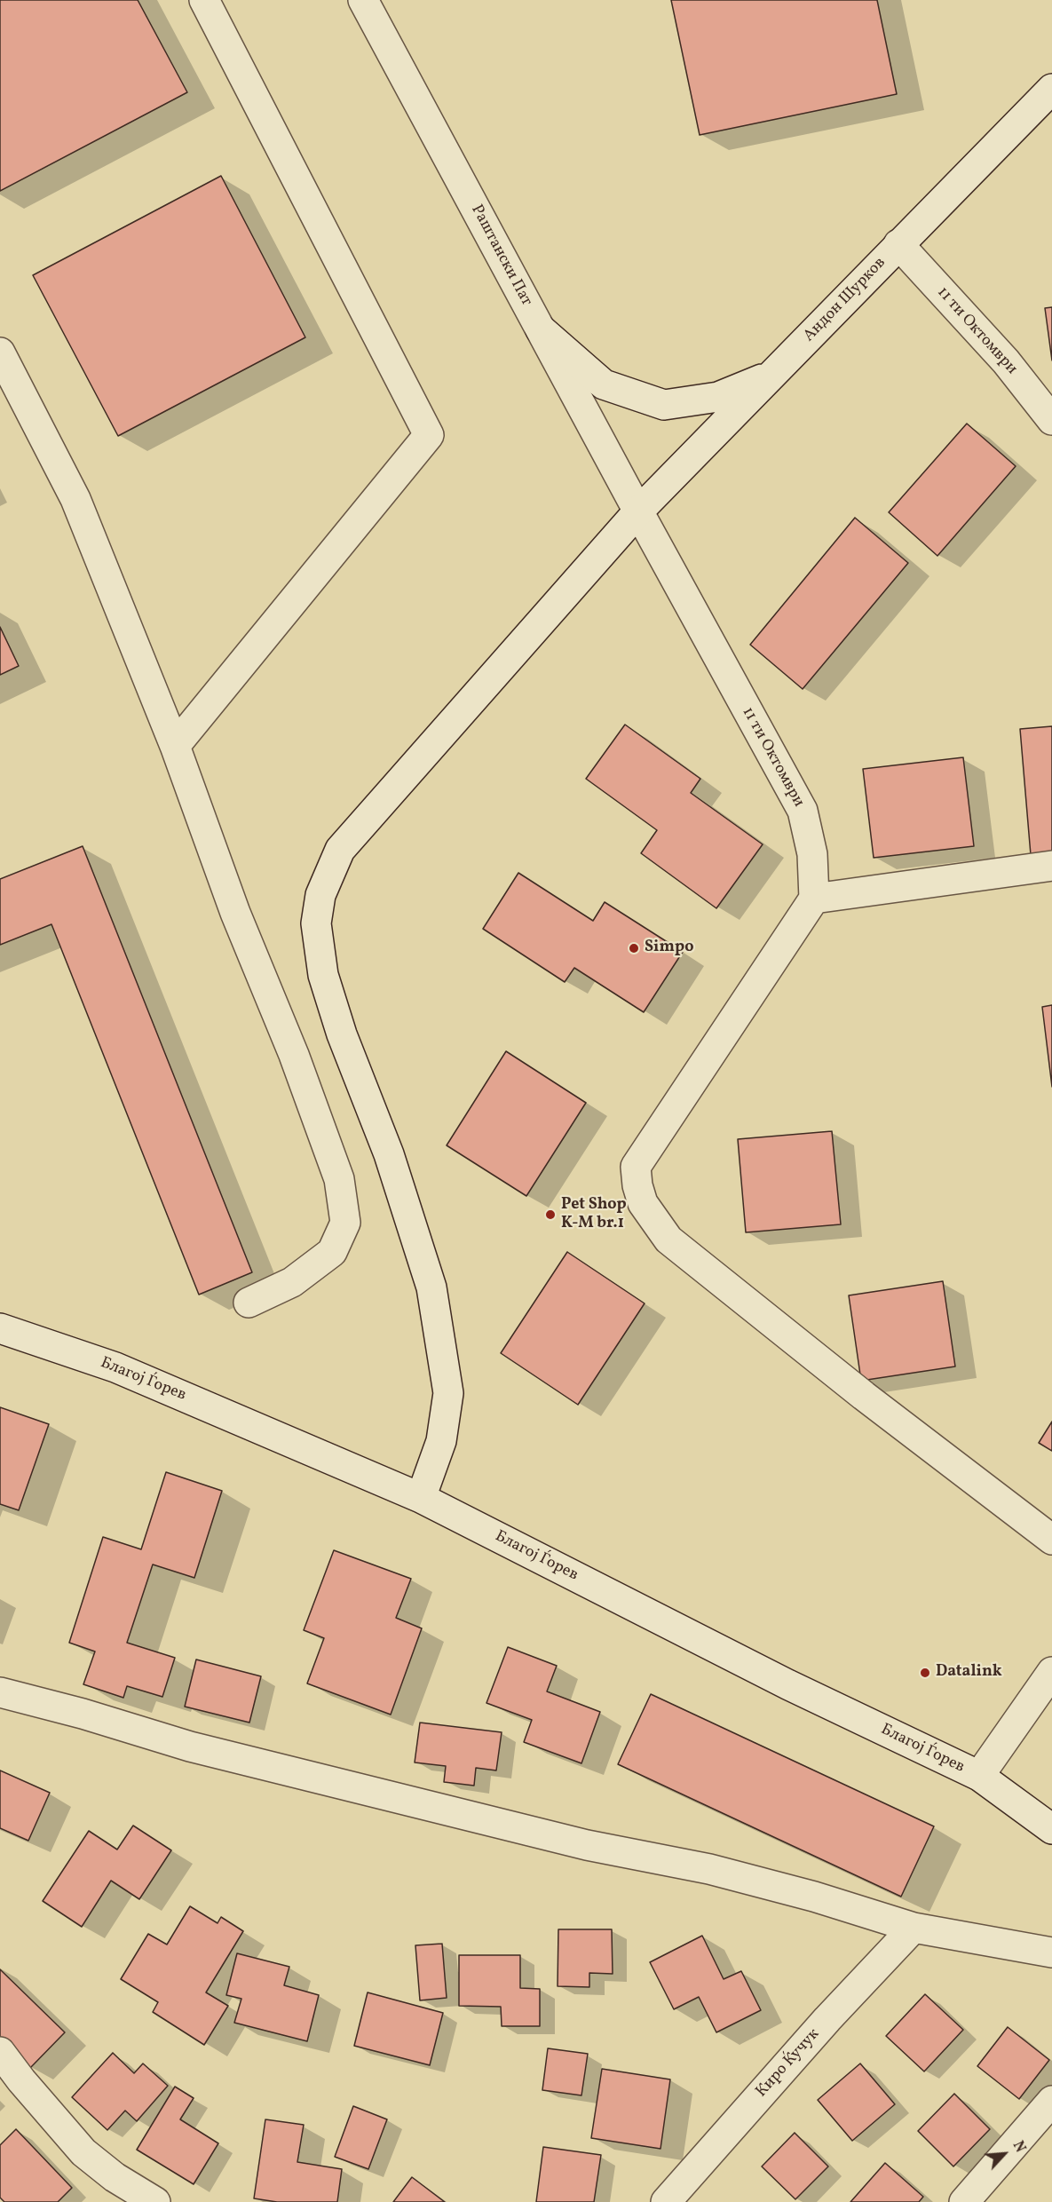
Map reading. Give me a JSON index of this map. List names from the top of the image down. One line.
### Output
{"streets":{"street":["Раштански Пат","Андон Шурков","11 ти Октомври","Благој Ѓорев","Киро Ќучук"]},"crossings":[["Раштански Пат","Андон Шурков"],["Раштански Пат","11 ти Октомври"],["Андон Шурков","11 ти Октомври"],["Андон Шурков","Благој Ѓорев"]],"places":["Simpo","Pet Shop K-M br.1","Datalink"],"north":"top right"}
